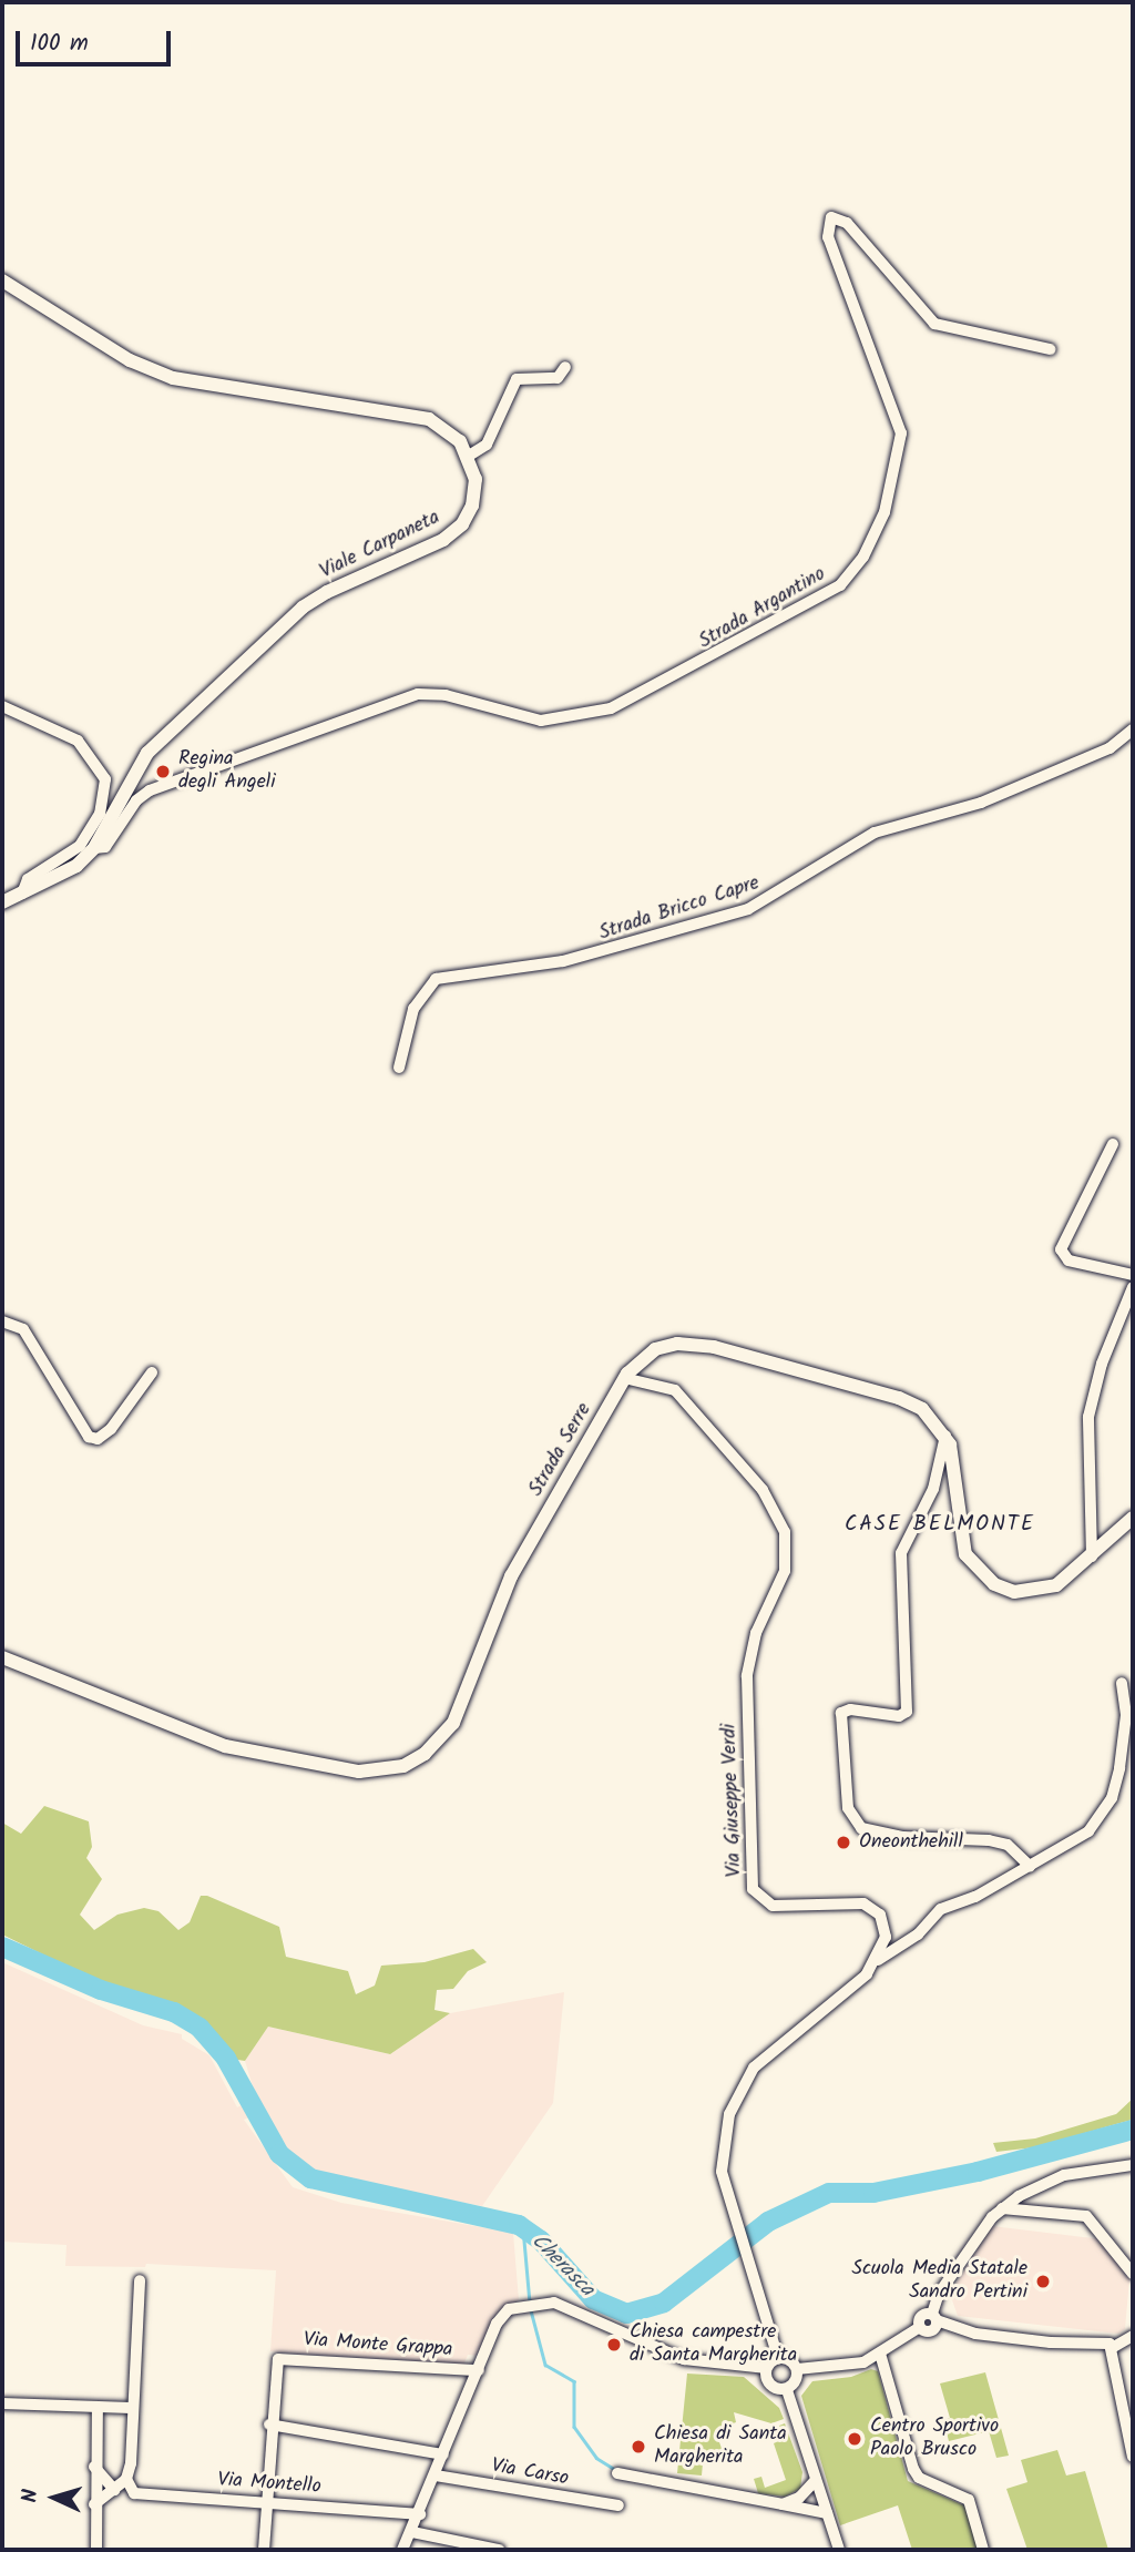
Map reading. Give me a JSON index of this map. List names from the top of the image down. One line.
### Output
{"streets":{"main road":["Viale Carpaneta","Strada Serre"],"street":["Strada Argantino","Strada Bricco Capre","Via Giuseppe Verdi","Via Monte Grappa","Via Carso","Via Montello"]},"crossings":[["Viale Carpaneta","Strada Argantino"],["Strada Serre","Via Giuseppe Verdi"]],"districts":["CASE BELMONTE"],"water":["Cherasca"],"places":["Regina degli Angeli","Oneonthehill","Scuola Media Statale Sandro Pertini","Chiesa campestre di Santa Margherita","Centro Sportivo Paolo Brusco","Chiesa di Santa Margherita"],"scale_bar":"100 m","north":"left"}
